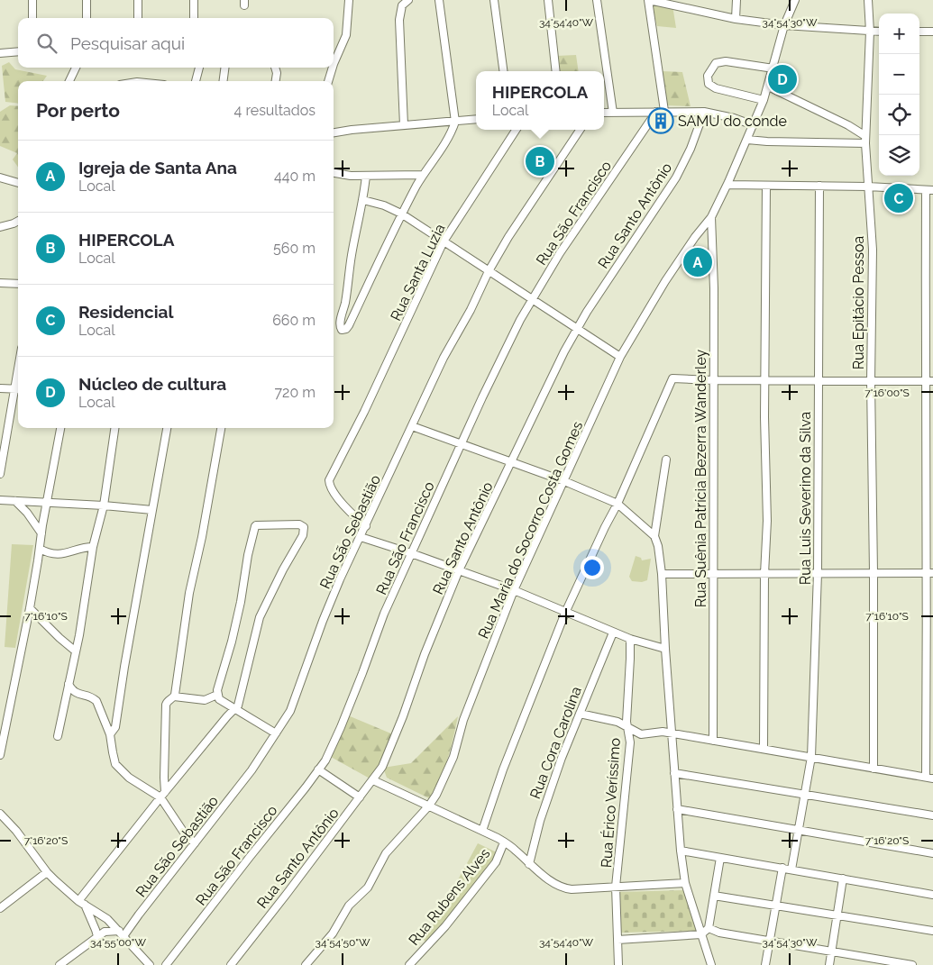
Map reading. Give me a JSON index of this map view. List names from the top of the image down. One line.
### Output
{"streets":{"street":["Rua São Francisco","Rua Santo Antônio","Rua Santa Luzia","Rua Epitácio Pessoa","Rua Suênia Patrícia Bezerra Wanderley","Rua Luis Severino da Silva","Rua Maria do Socorro Costa Gomes","Rua São Sebastião","Rua Cora Carolina","Rua Érico Veríssimo","Rua Rubens Alves"]},"crossings":[["Rua Santa Luzia","Rua São Sebastião"],["Rua Suênia Patrícia Bezerra Wanderley","Rua Maria do Socorro Costa Gomes"]],"places":{"building":["SAMU do conde"]},"page":{"map_buttons":["+","−"],"search":"Pesquisar aqui","pins":["D","B","C","A"],"popup":["HIPERCOLA","Local"],"heading":["Por perto","4 resultados"],"list":[{"mark":"A","name":"Igreja de Santa Ana","note":"Local","value":"440 m"},{"mark":"B","name":"HIPERCOLA","note":"Local","value":"560 m"},{"mark":"C","name":"Residencial","note":"Local","value":"660 m"},{"mark":"D","name":"Núcleo de cultura","note":"Local","value":"720 m"}]},"coordinates":["34°54'40\"W","34°54'30\"W","7°16'00\"S","7°16'10\"S","7°16'20\"S","34°55'00\"W","34°54'50\"W"]}
